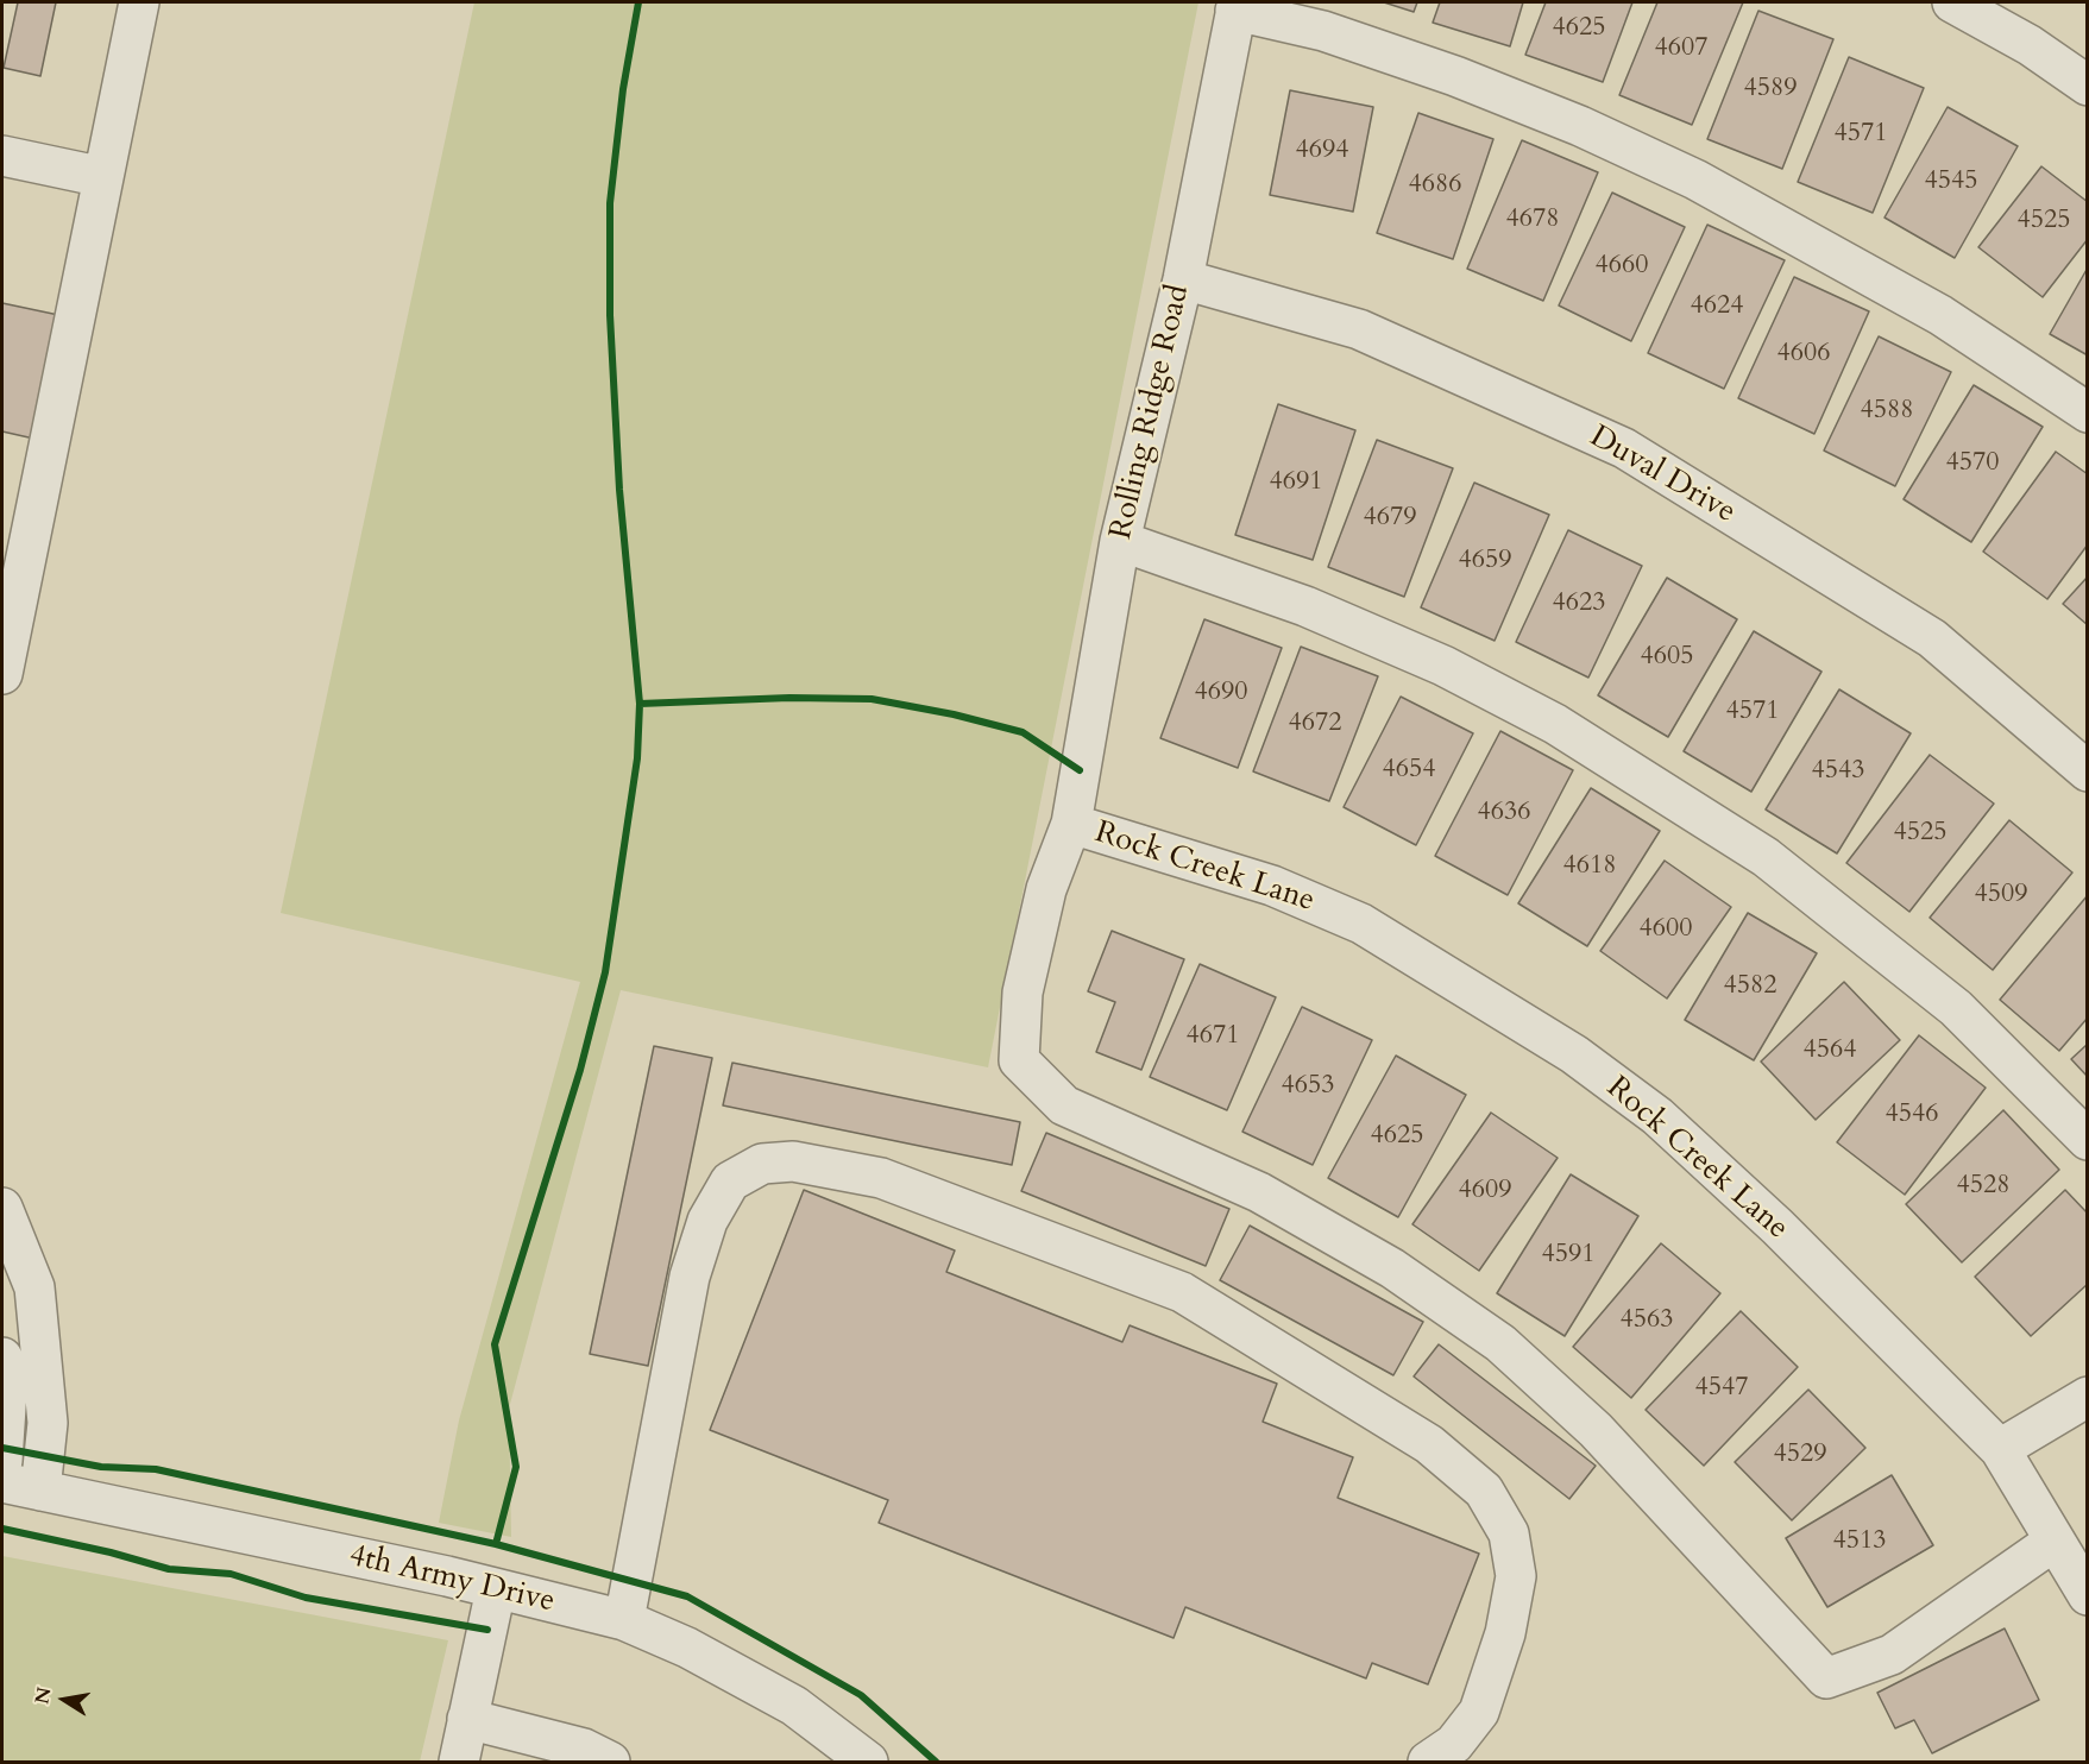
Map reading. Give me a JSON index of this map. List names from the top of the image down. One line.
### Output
{"streets":{"street":["Rolling Ridge Road","Duval Drive","Rock Creek Lane","4th Army Drive"]},"crossings":[["Rolling Ridge Road","Duval Drive"],["Rolling Ridge Road","Rock Creek Lane"]],"house_numbers":["4625","4607","4589","4571","4694","4545","4686","4678","4525","4660","4624","4606","4588","4570","4691","4679","4659","4623","4605","4690","4571","4672","4654","4543","4636","4525","4618","4509","4600","4582","4671","4564","4653","4546","4625","4528","4609","4591","4563","4547","4529","4513"],"north":"left"}
